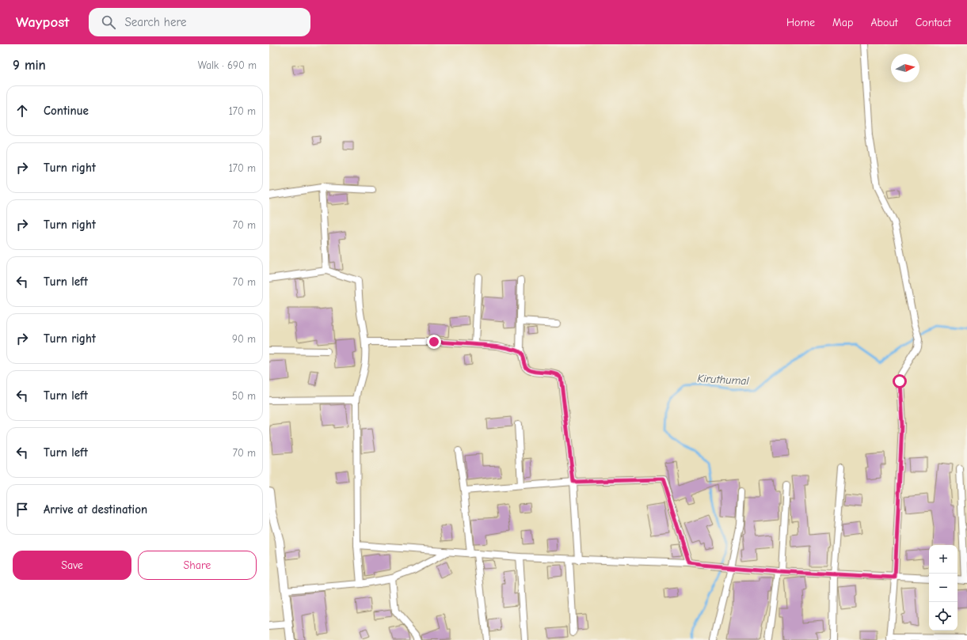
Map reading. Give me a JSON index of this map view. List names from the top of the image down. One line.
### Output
{"water":["Kiruthumal"],"north":"right","page":{"header":"Waypost","search":"Search here","nav":["Home","Map","About","Contact"],"heading":["9 min","Walk · 690 m"],"list":[["Continue","170 m"],["Turn right","170 m"],["Turn right","70 m"],["Turn left","70 m"],["Turn right","90 m"],["Turn left","50 m"],["Turn left","70 m"],"Arrive at destination"],"buttons":["Save","Share"],"map_buttons":["+","−"]}}
